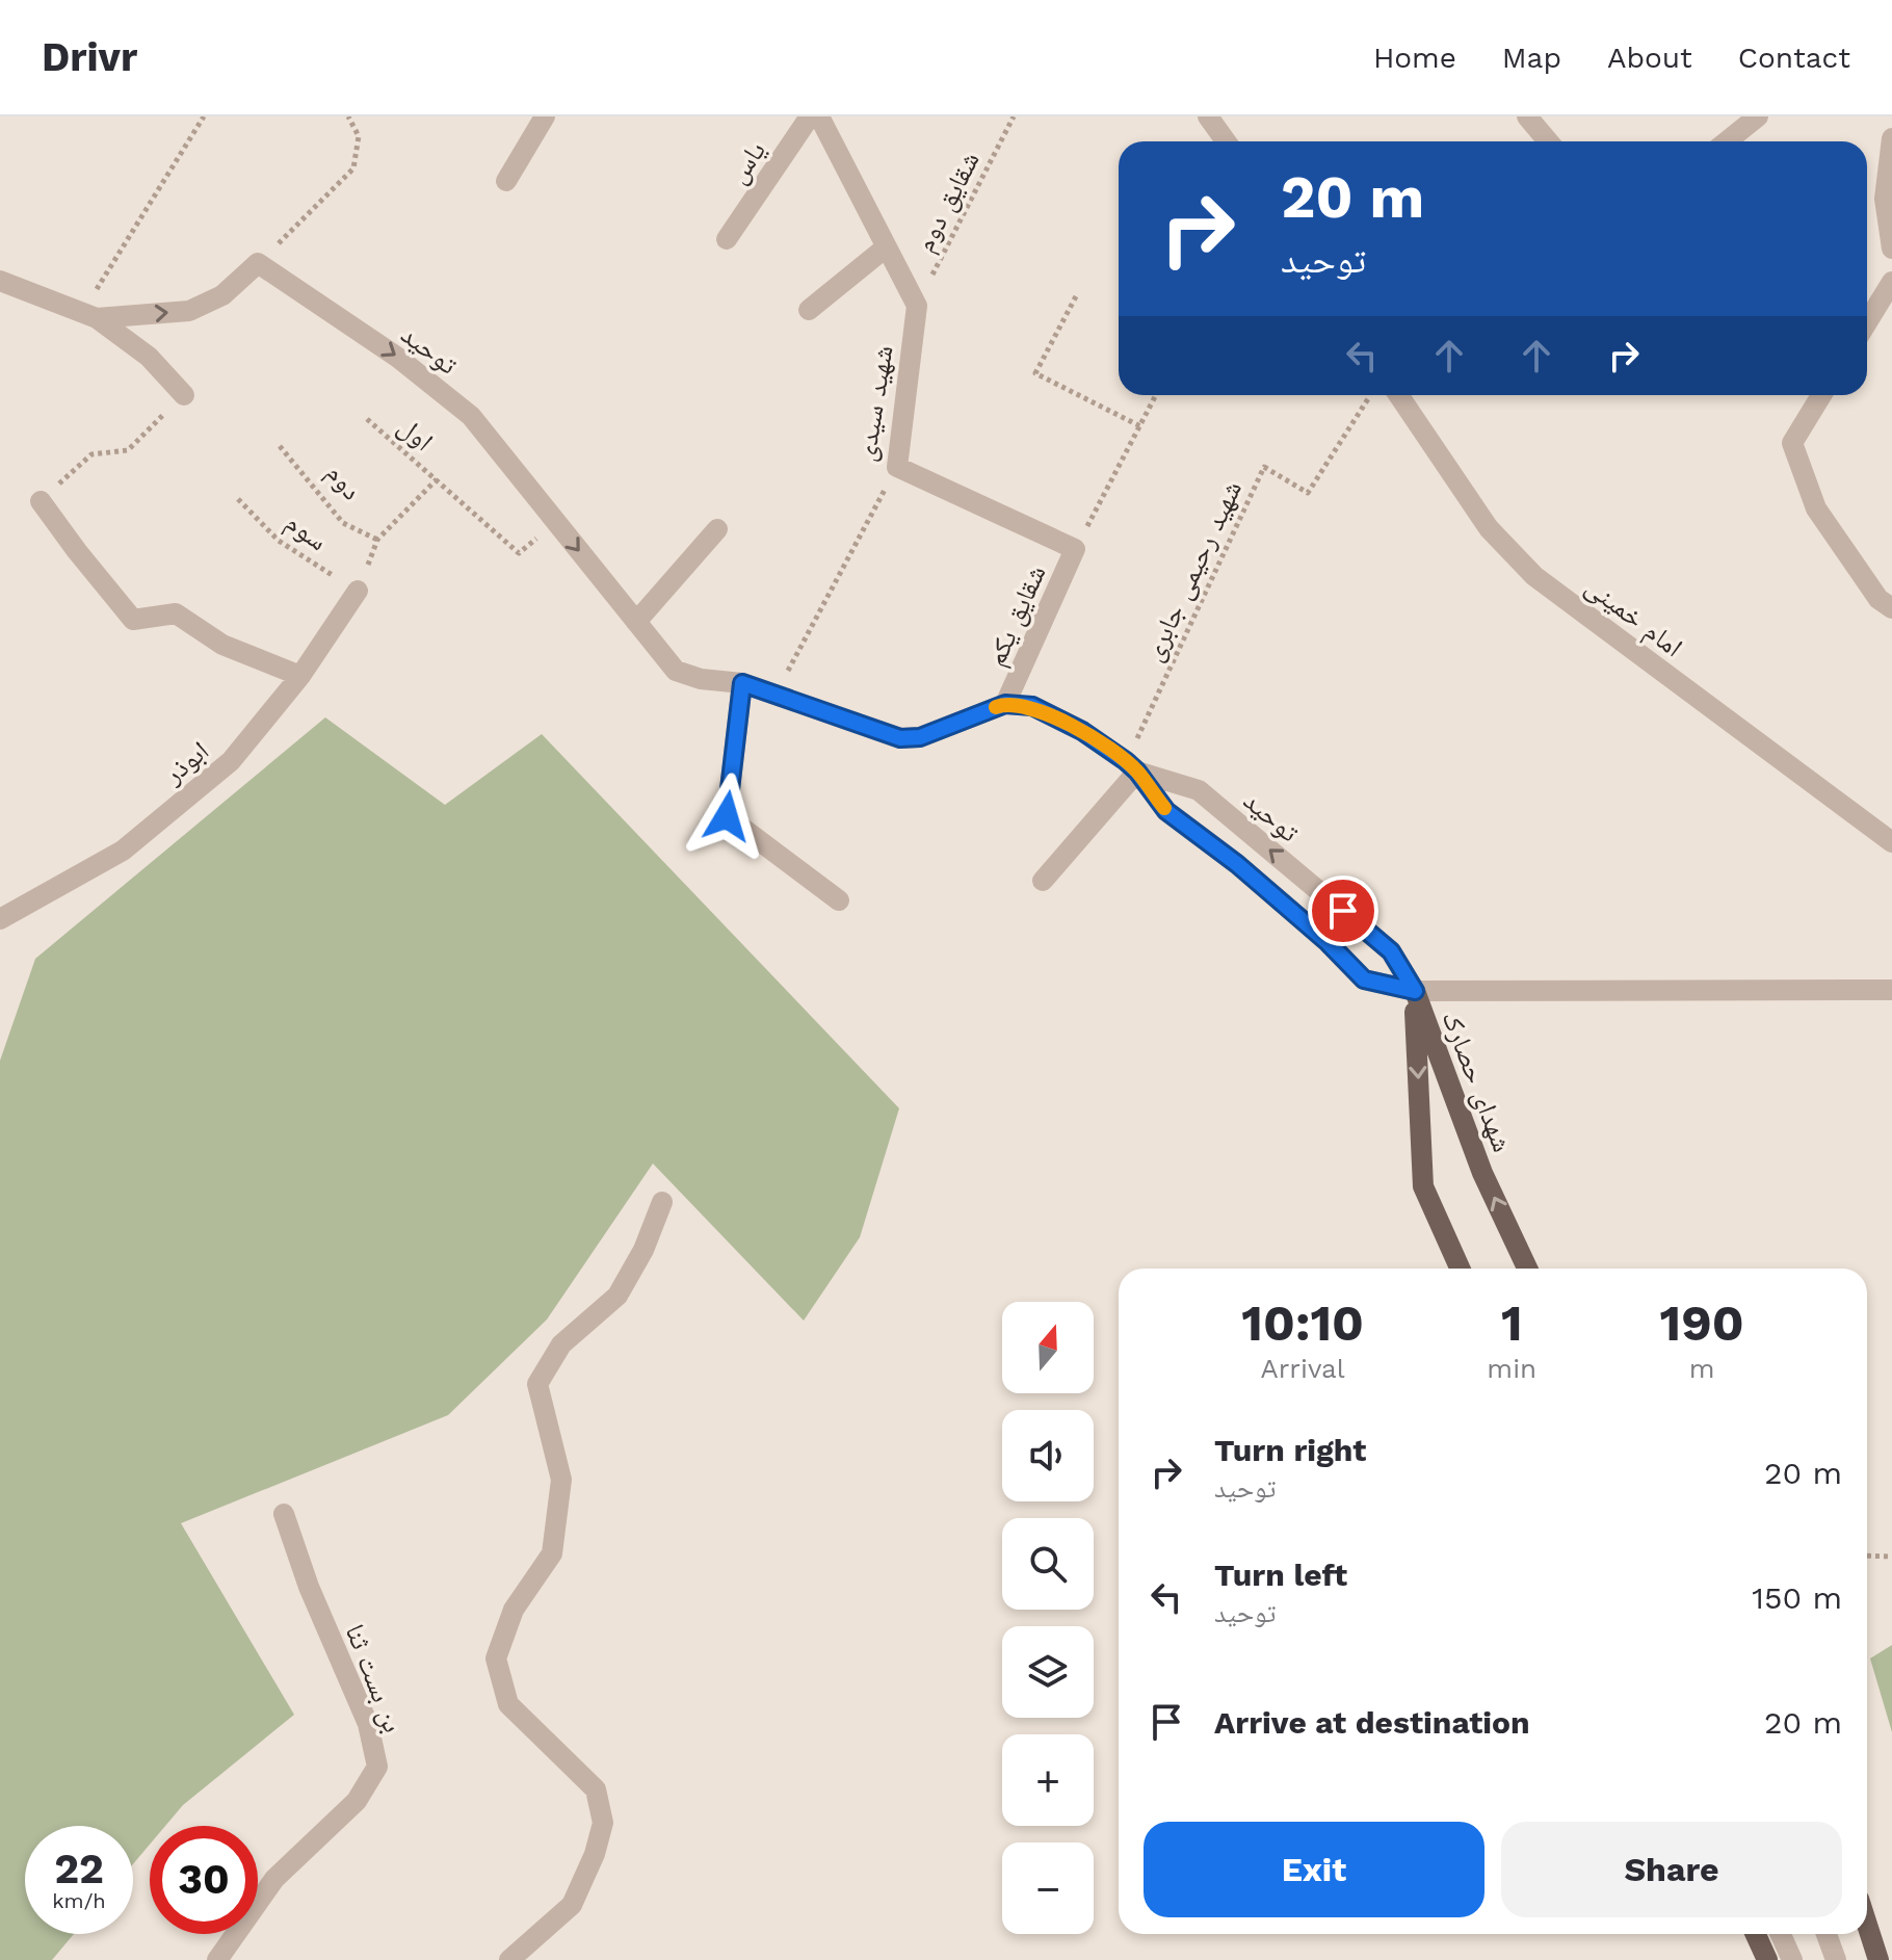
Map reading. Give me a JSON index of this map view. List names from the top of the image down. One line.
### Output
{"streets":{"main road":["شهدای حصارک"],"street":["یاس","توحید","شهید سیدی","شقایق یکم","امام خمینی","ابوذر","بن بست ثنا"],"path":["شقایق دوم","اول","دوم","سوم","شهید رحیمی جابری"]},"crossings":[["شقایق دوم","شهید سیدی"],["توحید","شهید سیدی"],["توحید","اول"],["توحید","شهید رحیمی جابری"],["توحید","شقایق یکم"],["توحید","شهدای حصارک"],["اول","دوم"],["سوم","ابوذر"]],"north":"top","page":{"header":"Drivr","nav":["Home","Map","About","Contact"],"turn":["20 m","توحید"],"eta":["10:10","Arrival","1","min","190","m"],"map_buttons":["+","−"],"list":[{"name":"Turn right","note":"توحید","value":"20 m"},{"name":"Turn left","note":"توحید","value":"150 m"},{"name":"Arrive at destination","value":"20 m"}],"buttons":["Exit","Share"],"speed":"22 km/h","limit":"30"}}
